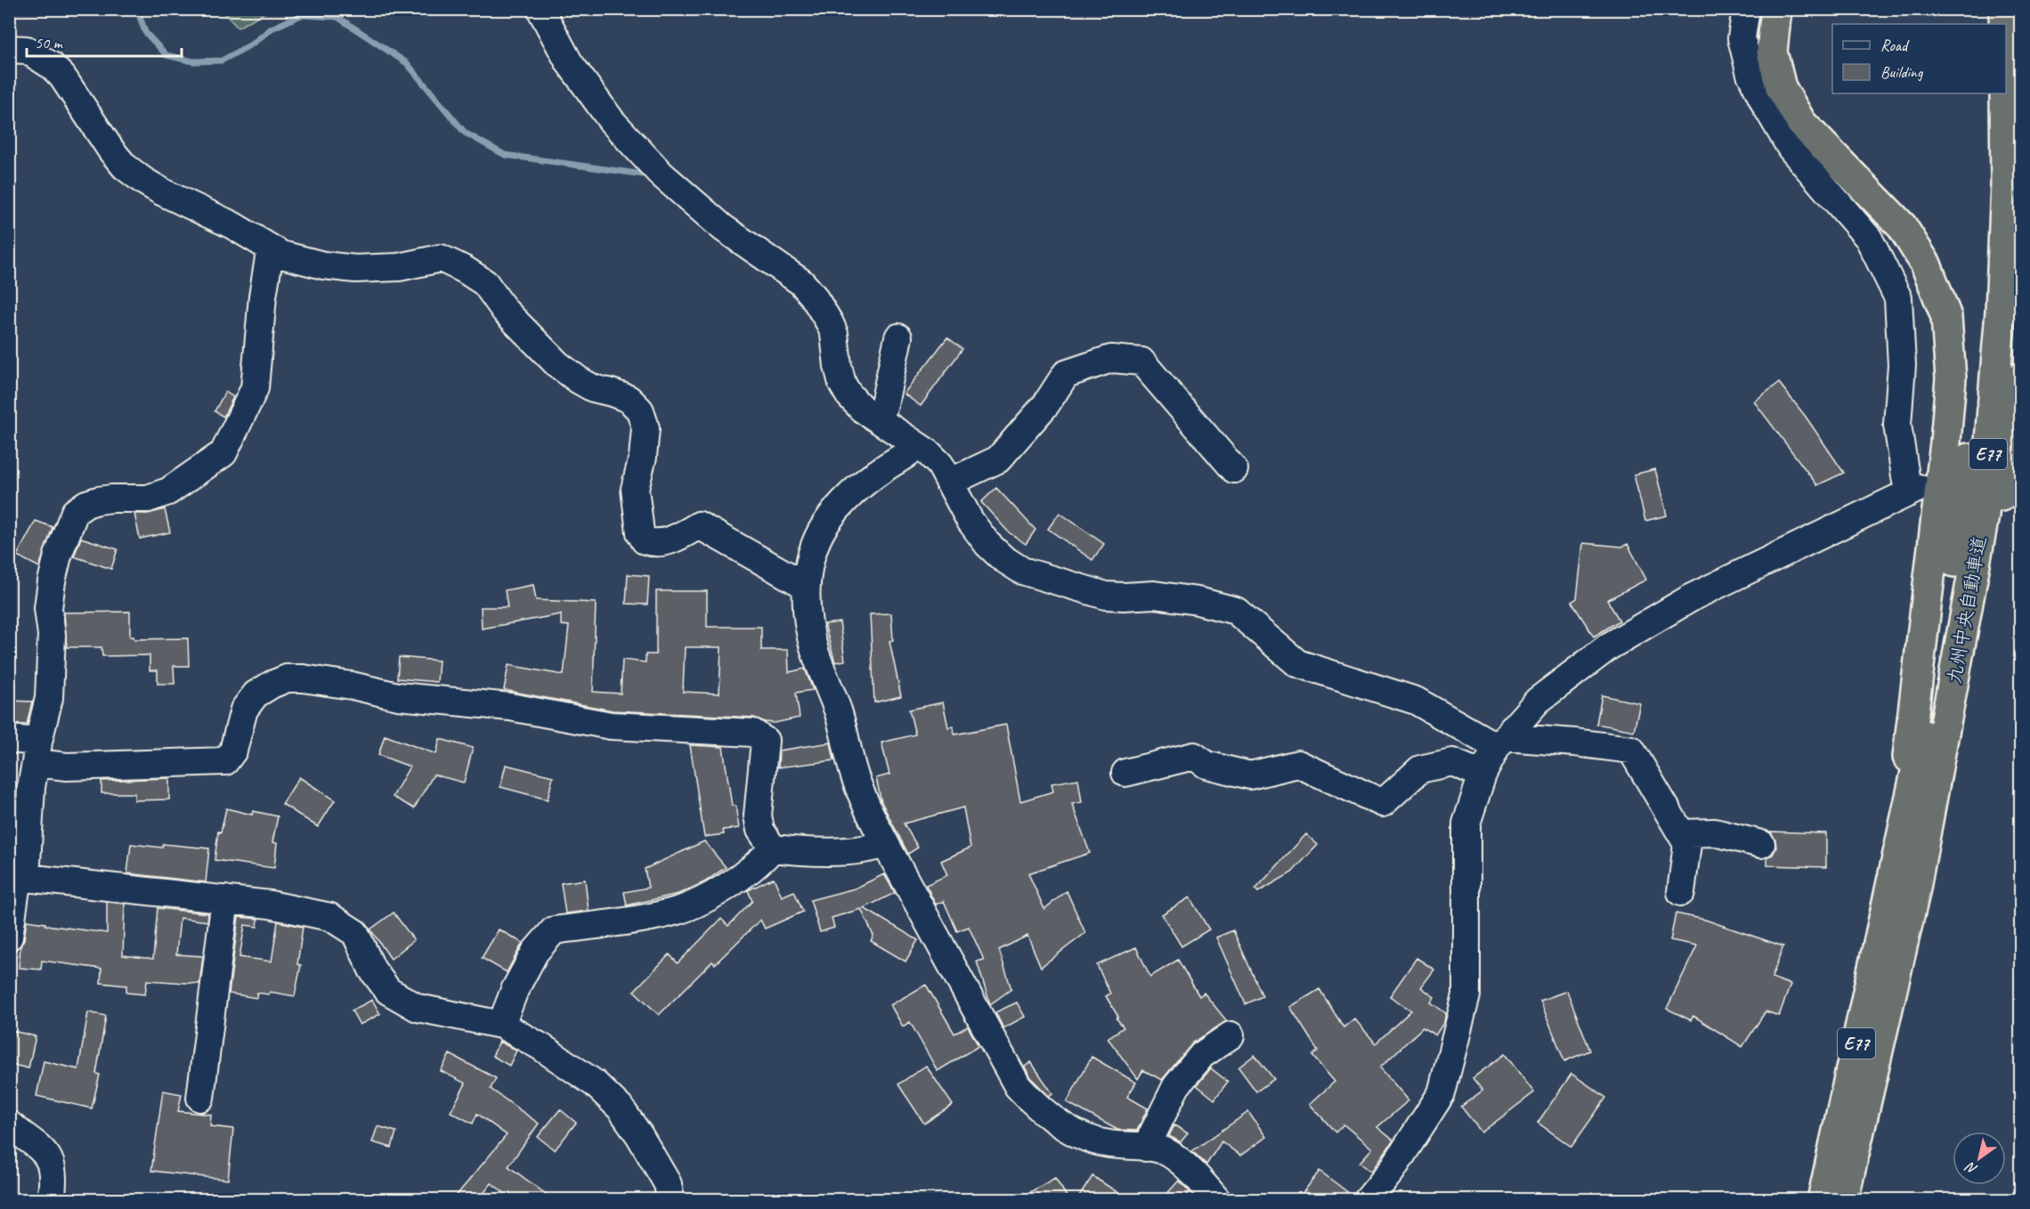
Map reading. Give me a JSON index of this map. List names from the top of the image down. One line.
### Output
{"streets":{"highway":["E77","九州中央自動車道"]},"legend":["Road","Building"],"scale_bar":"50 m","north":"bottom left"}
